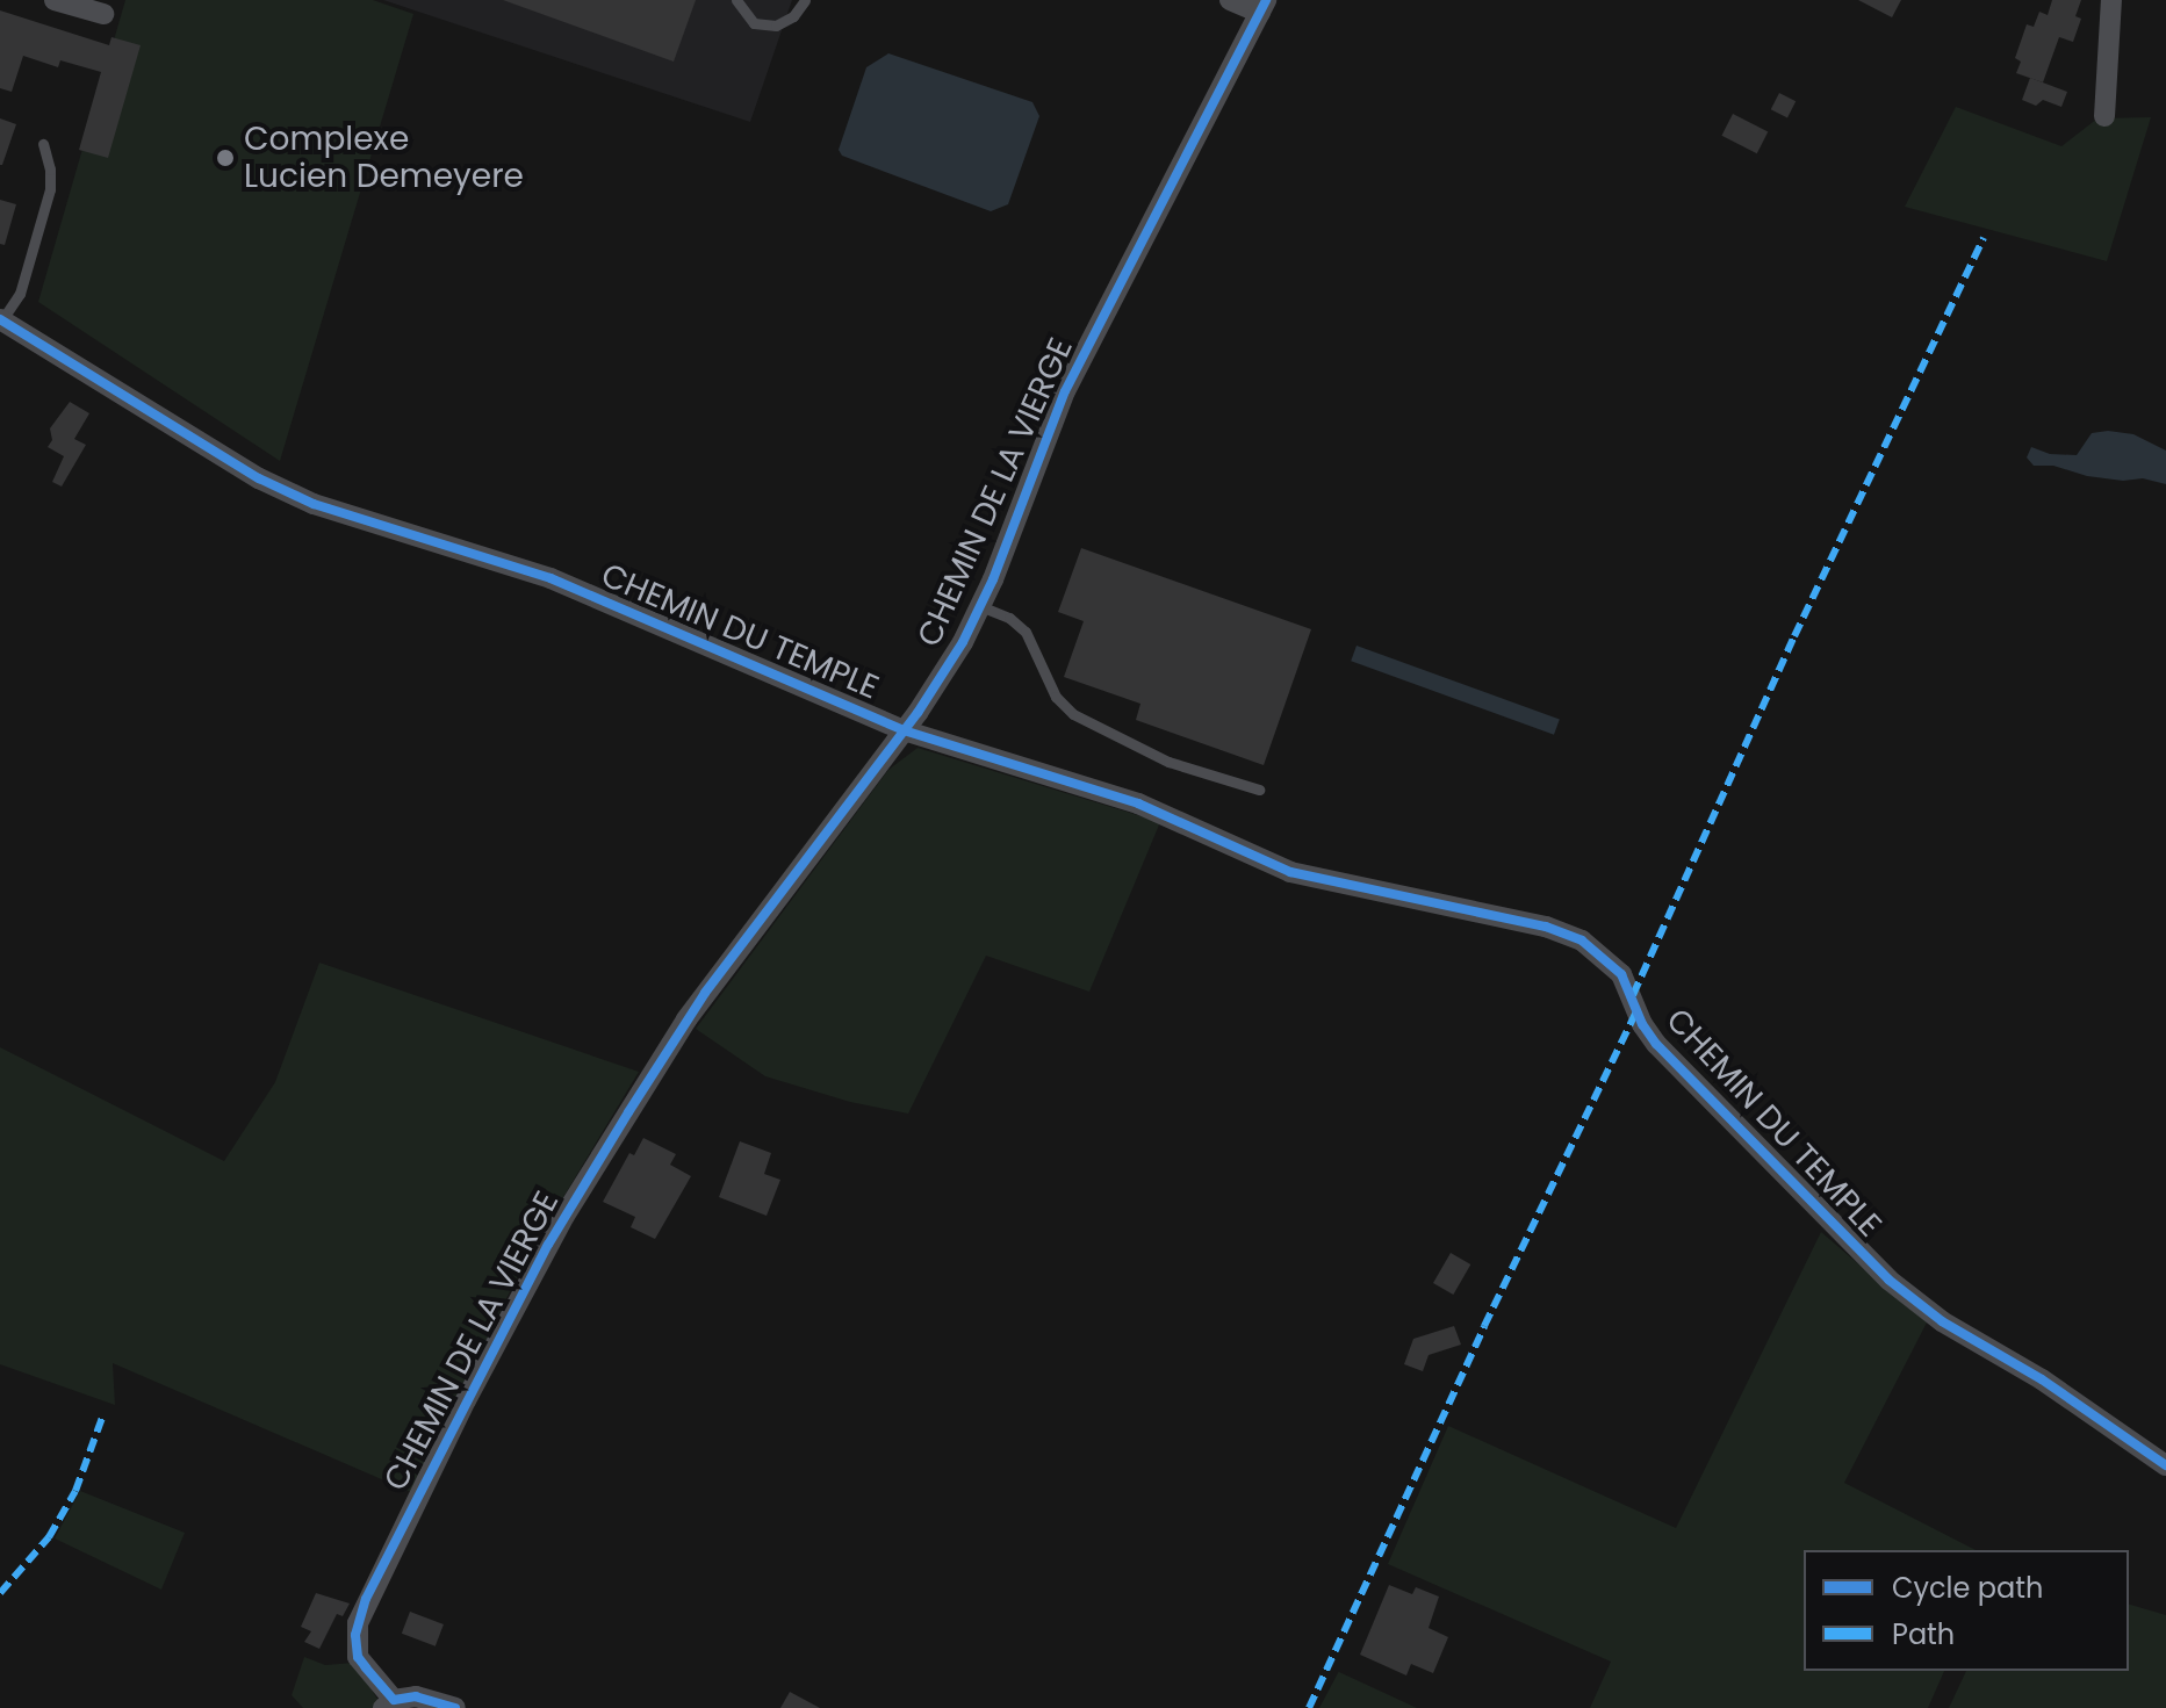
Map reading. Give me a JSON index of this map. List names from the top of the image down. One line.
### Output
{"streets":{"street":["CHEMIN DE LA VIERGE","CHEMIN DU TEMPLE"]},"crossings":[["CHEMIN DE LA VIERGE","CHEMIN DU TEMPLE"]],"places":["Complexe Lucien Demeyere"],"legend":["Cycle path","Path"]}
